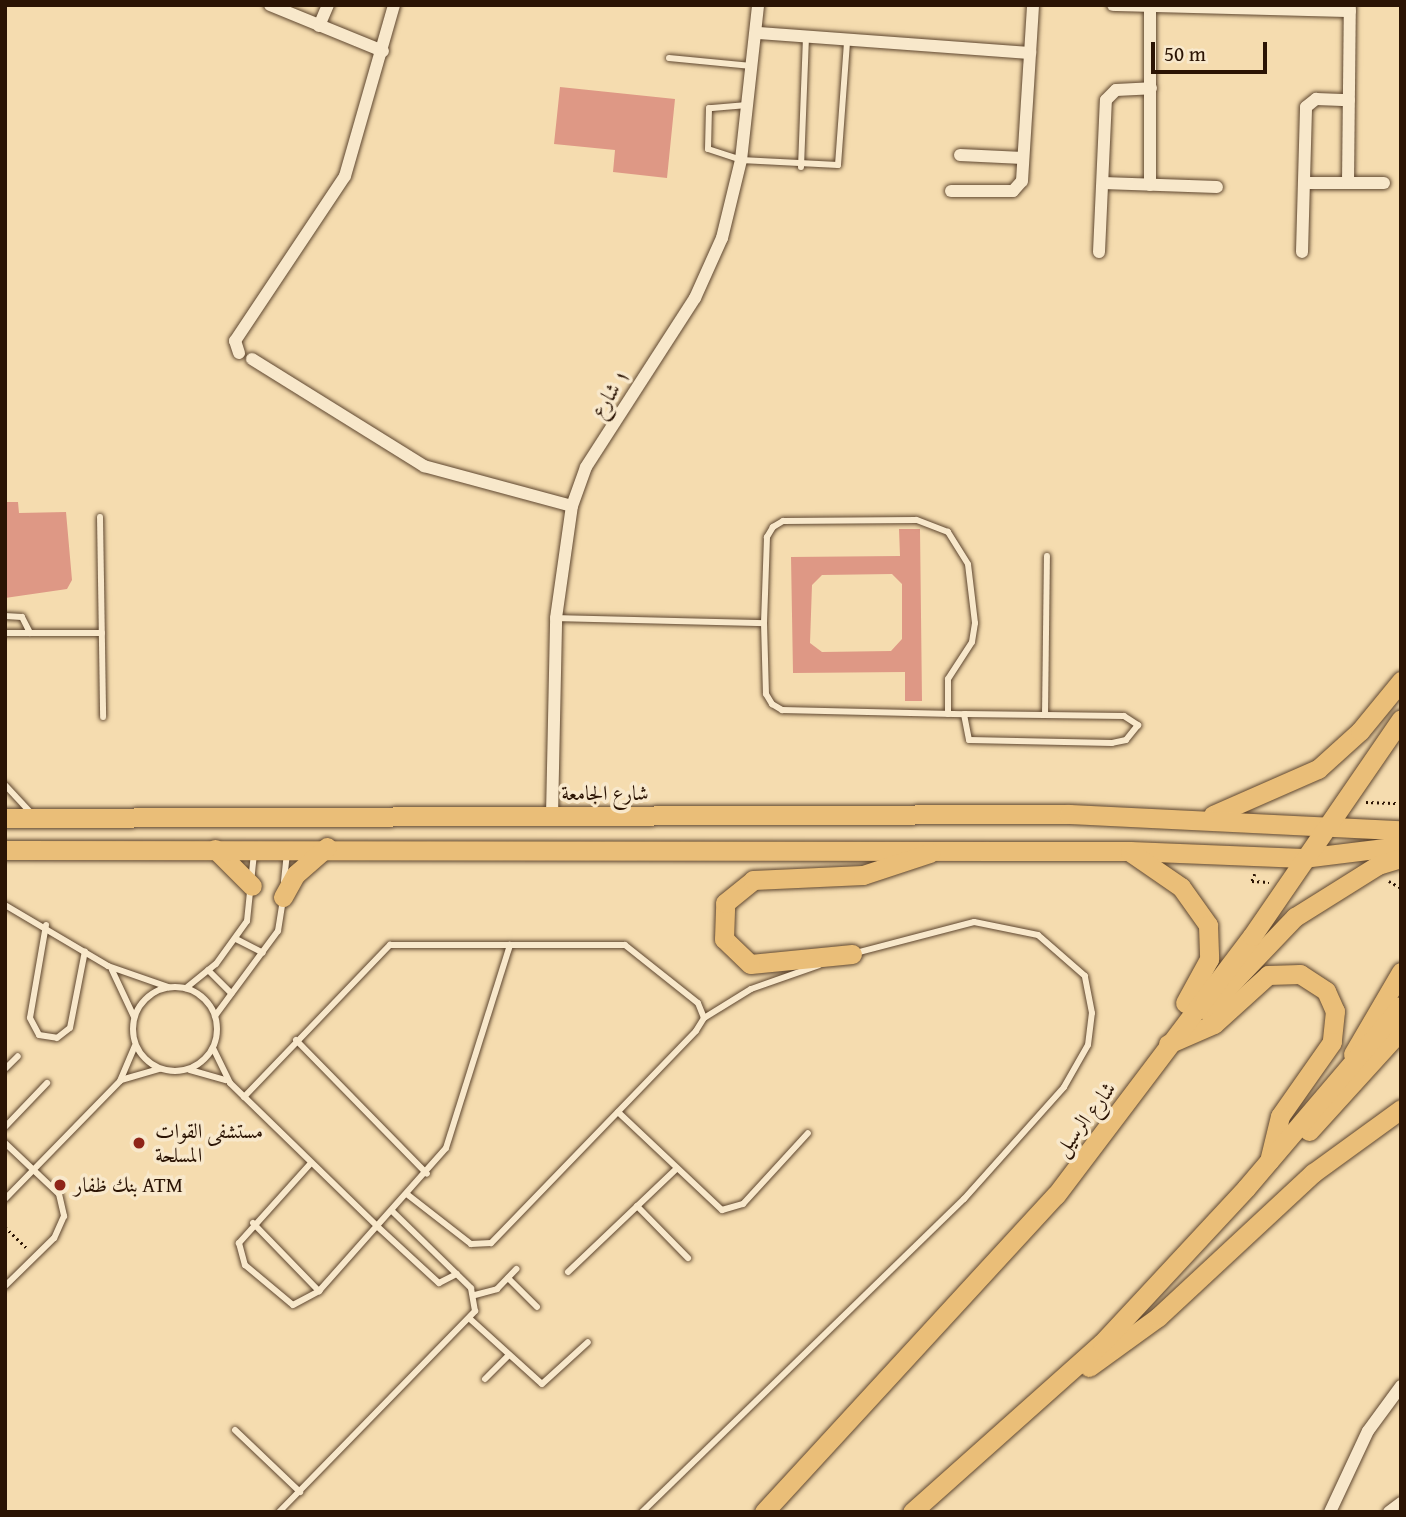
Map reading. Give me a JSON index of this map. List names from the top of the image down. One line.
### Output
{"streets":{"main road":["شارع الجامعة","شارع الرسيل"],"street":["١ شارع"]},"crossings":[["١ شارع","شارع الجامعة"],["شارع الجامعة","شارع الرسيل"]],"places":["مستشفى القوات المسلحة","بنك ظفار ATM"],"scale_bar":"50 m"}
